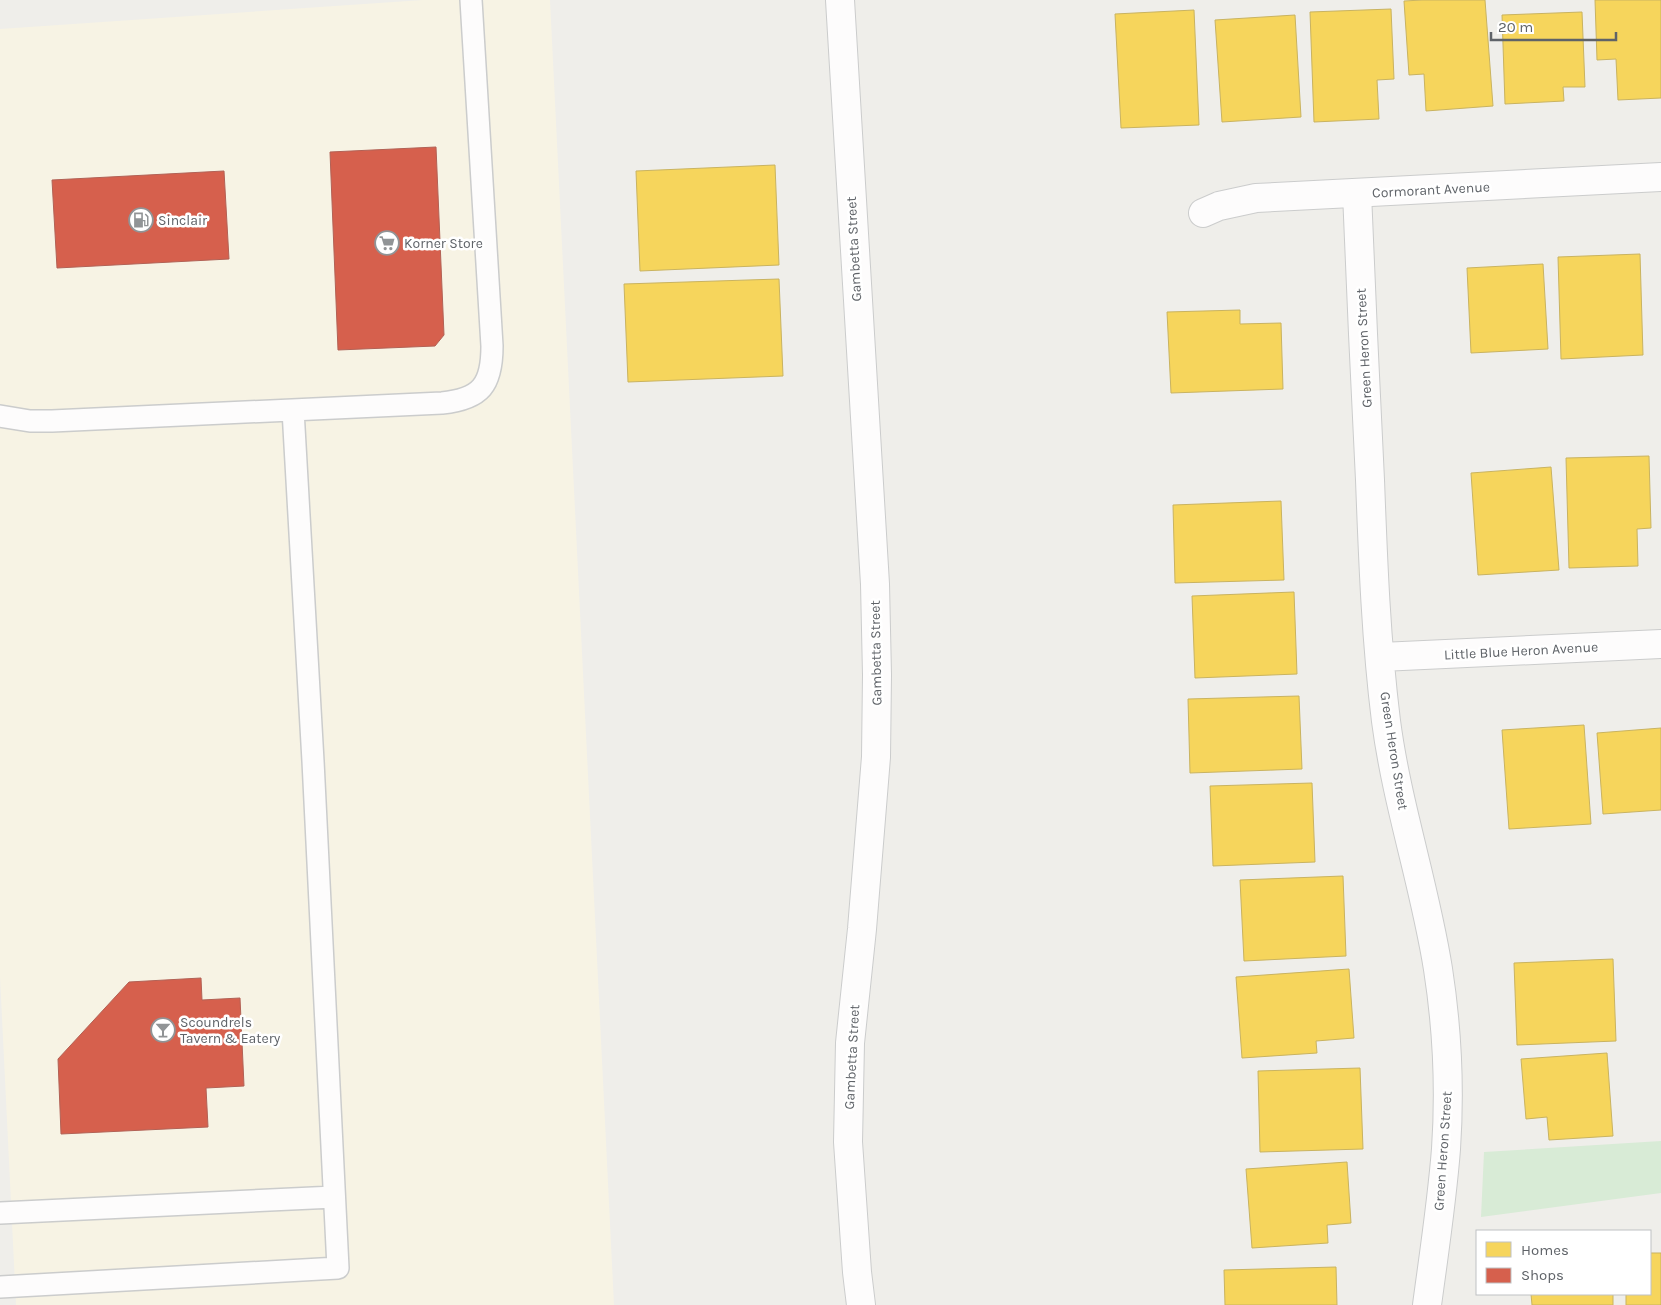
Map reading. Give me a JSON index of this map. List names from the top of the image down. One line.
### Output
{"streets":{"street":["Cormorant Avenue","Gambetta Street","Green Heron Street","Little Blue Heron Avenue"]},"crossings":[["Cormorant Avenue","Green Heron Street"],["Green Heron Street","Little Blue Heron Avenue"]],"places":{"fuel station":["Sinclair"],"supermarket":["Korner Store"],"bar":["Scoundrels Tavern & Eatery"]},"legend":["Homes","Shops"],"scale_bar":"20 m"}
